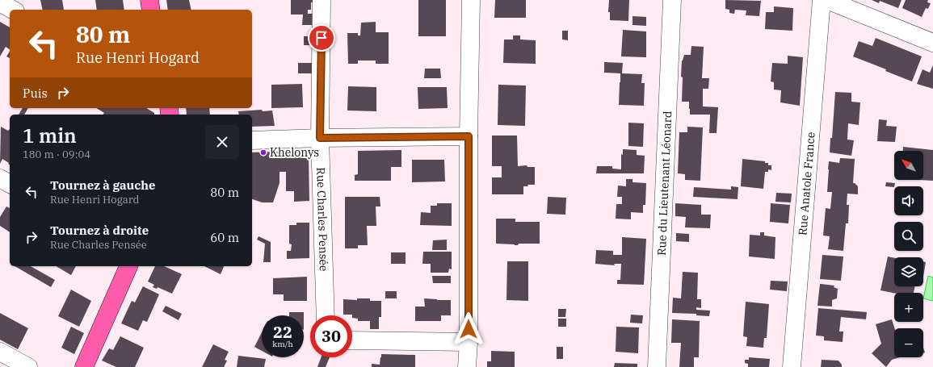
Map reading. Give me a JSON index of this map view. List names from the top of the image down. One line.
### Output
{"streets":{"street":["Rue Anatole France","Rue du Lieutenant Léonard","Rue Charles Pensée"]},"places":["Khelonys"],"north":"top left","page":{"turn":["80 m","Rue Henri Hogard"],"then":"Puis","heading":["1 min","180 m · 09:04"],"map_buttons":["+","−"],"list":[{"name":"Tournez à gauche","note":"Rue Henri Hogard","value":"80 m"},{"name":"Tournez à droite","note":"Rue Charles Pensée","value":"60 m"}],"speed":"22 km/h","limit":"30"}}
